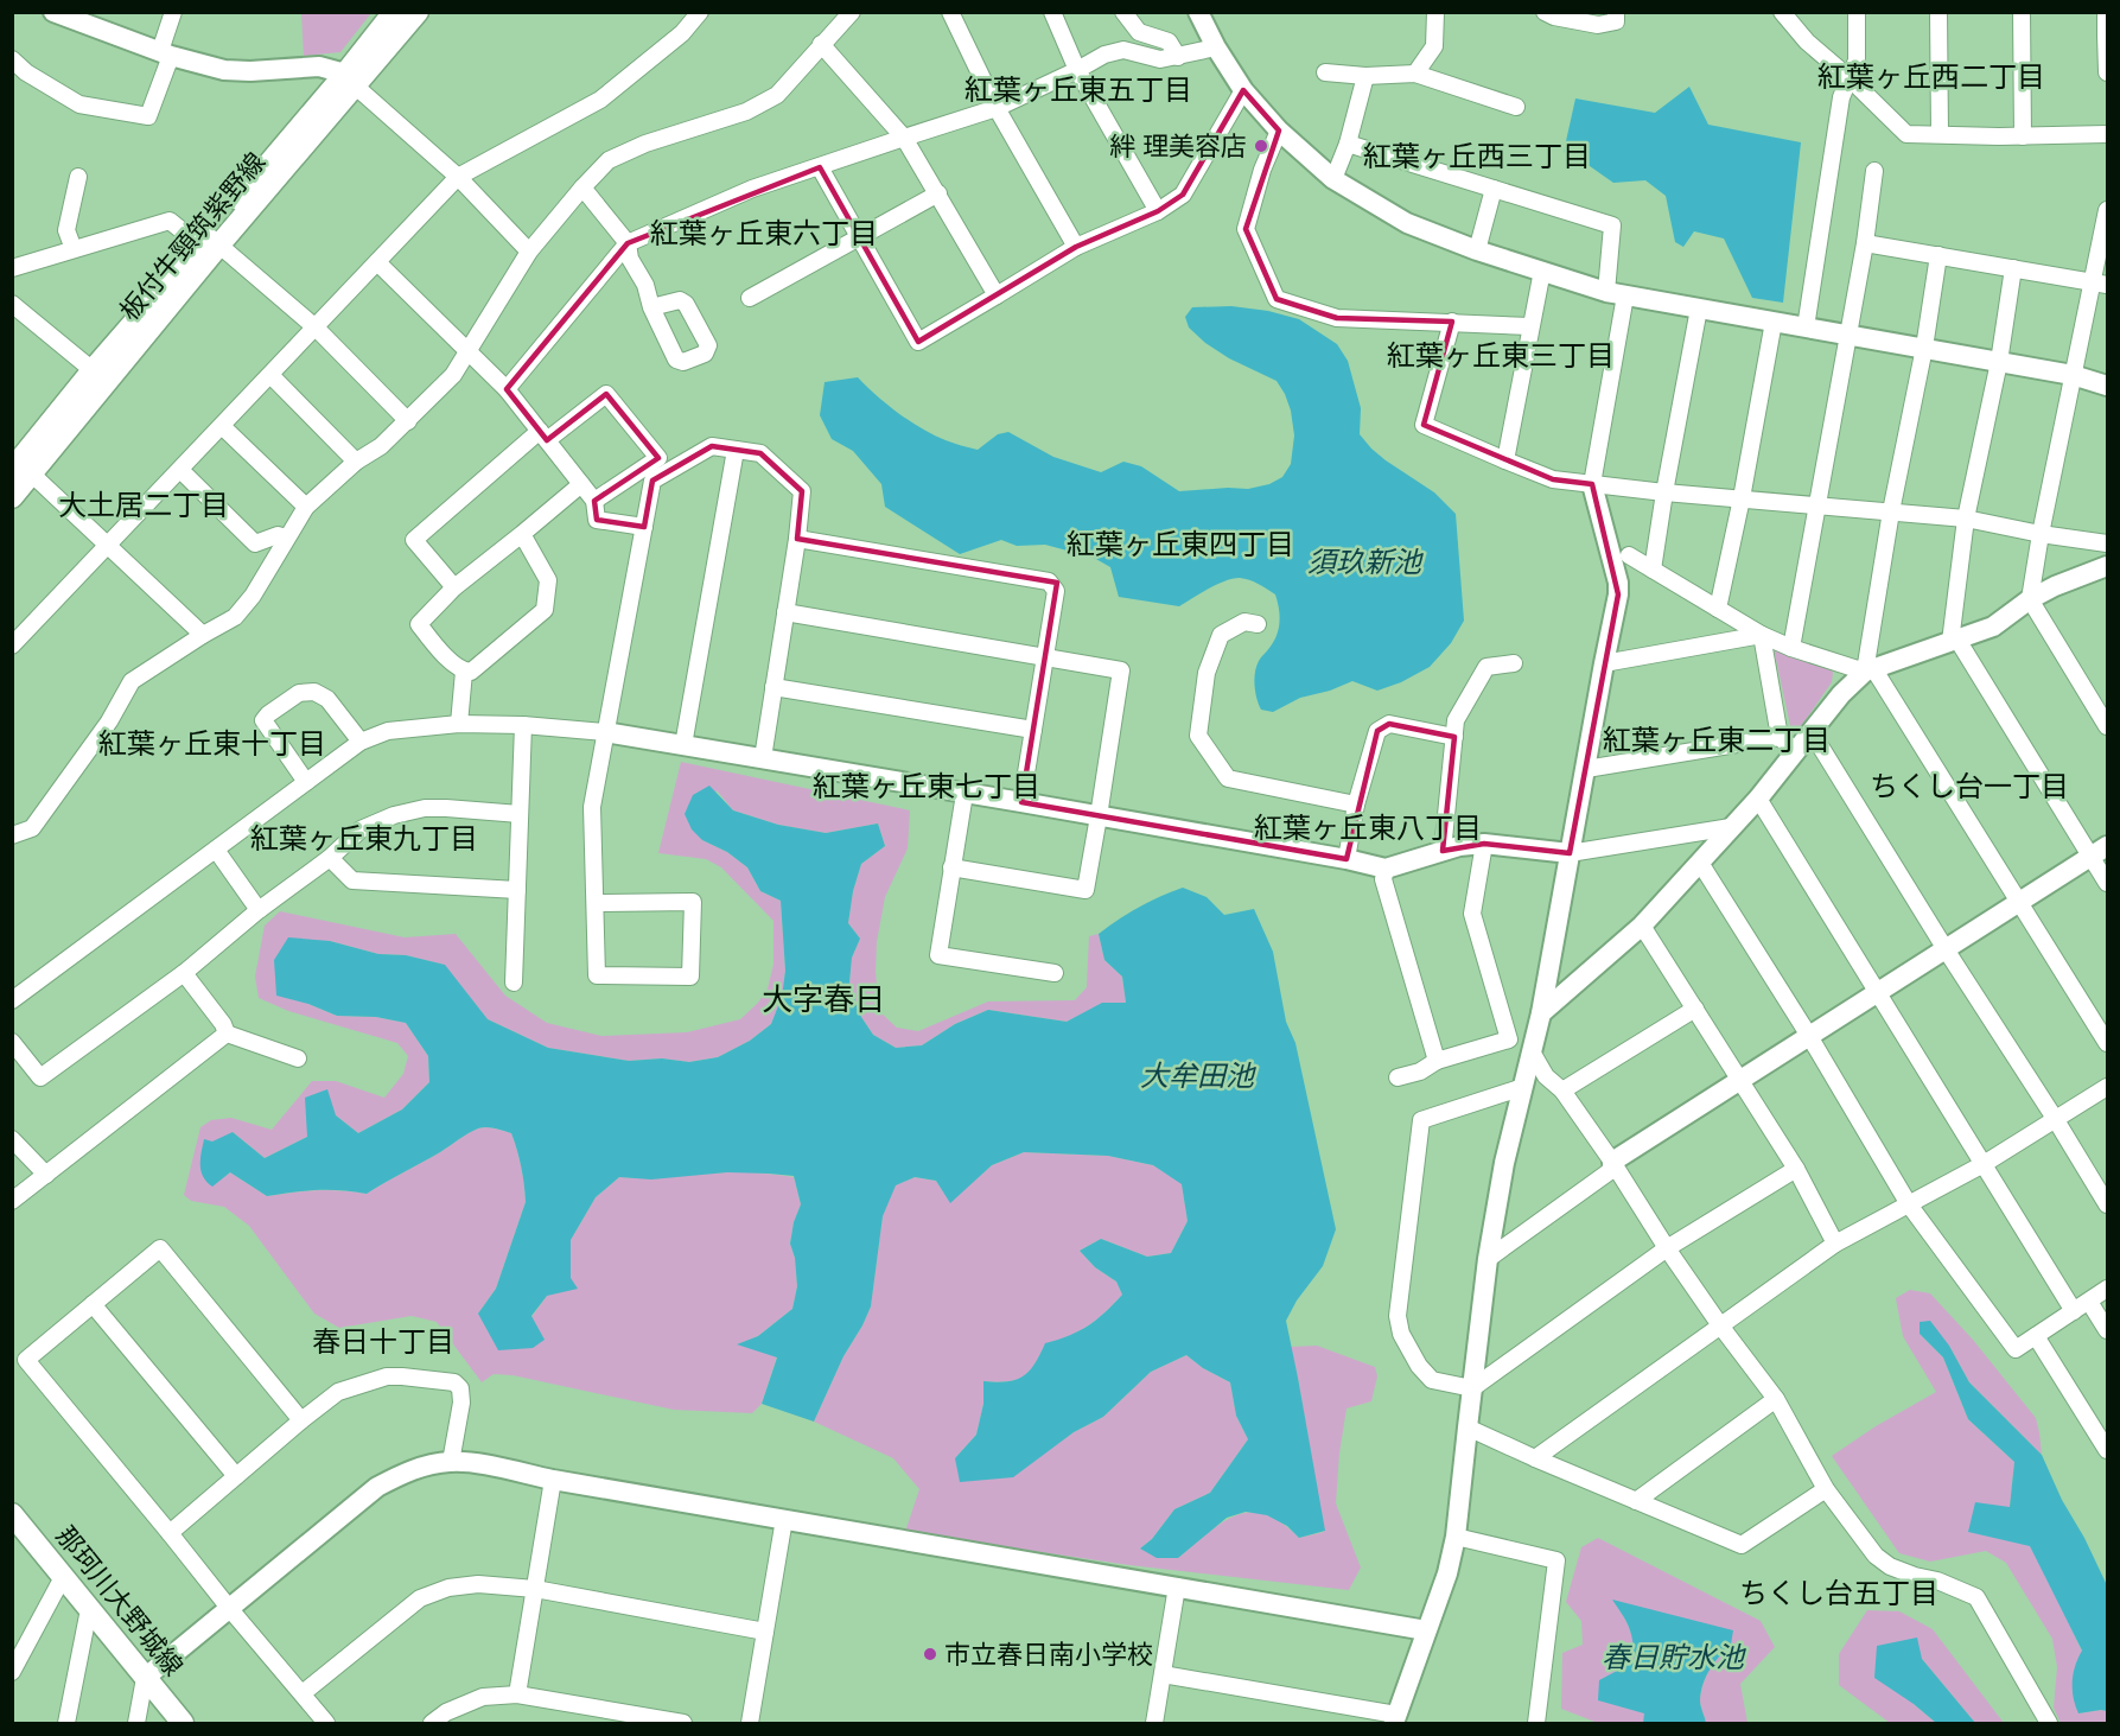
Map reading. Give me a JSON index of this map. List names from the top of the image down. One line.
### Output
{"streets":{"main road":["板付牛頸筑紫野線","那珂川大野城線"]},"districts":["紅葉ヶ丘西二丁目","紅葉ヶ丘東五丁目","紅葉ヶ丘西三丁目","紅葉ヶ丘東六丁目","紅葉ヶ丘東三丁目","大土居二丁目","紅葉ヶ丘東四丁目","紅葉ヶ丘東二丁目","紅葉ヶ丘東十丁目","紅葉ヶ丘東七丁目","ちくし台一丁目","紅葉ヶ丘東八丁目","紅葉ヶ丘東九丁目","大字春日","春日十丁目","ちくし台五丁目"],"water":["須玖新池","大牟田池","春日貯水池"],"places":["絆 理美容店","市立春日南小学校"]}
